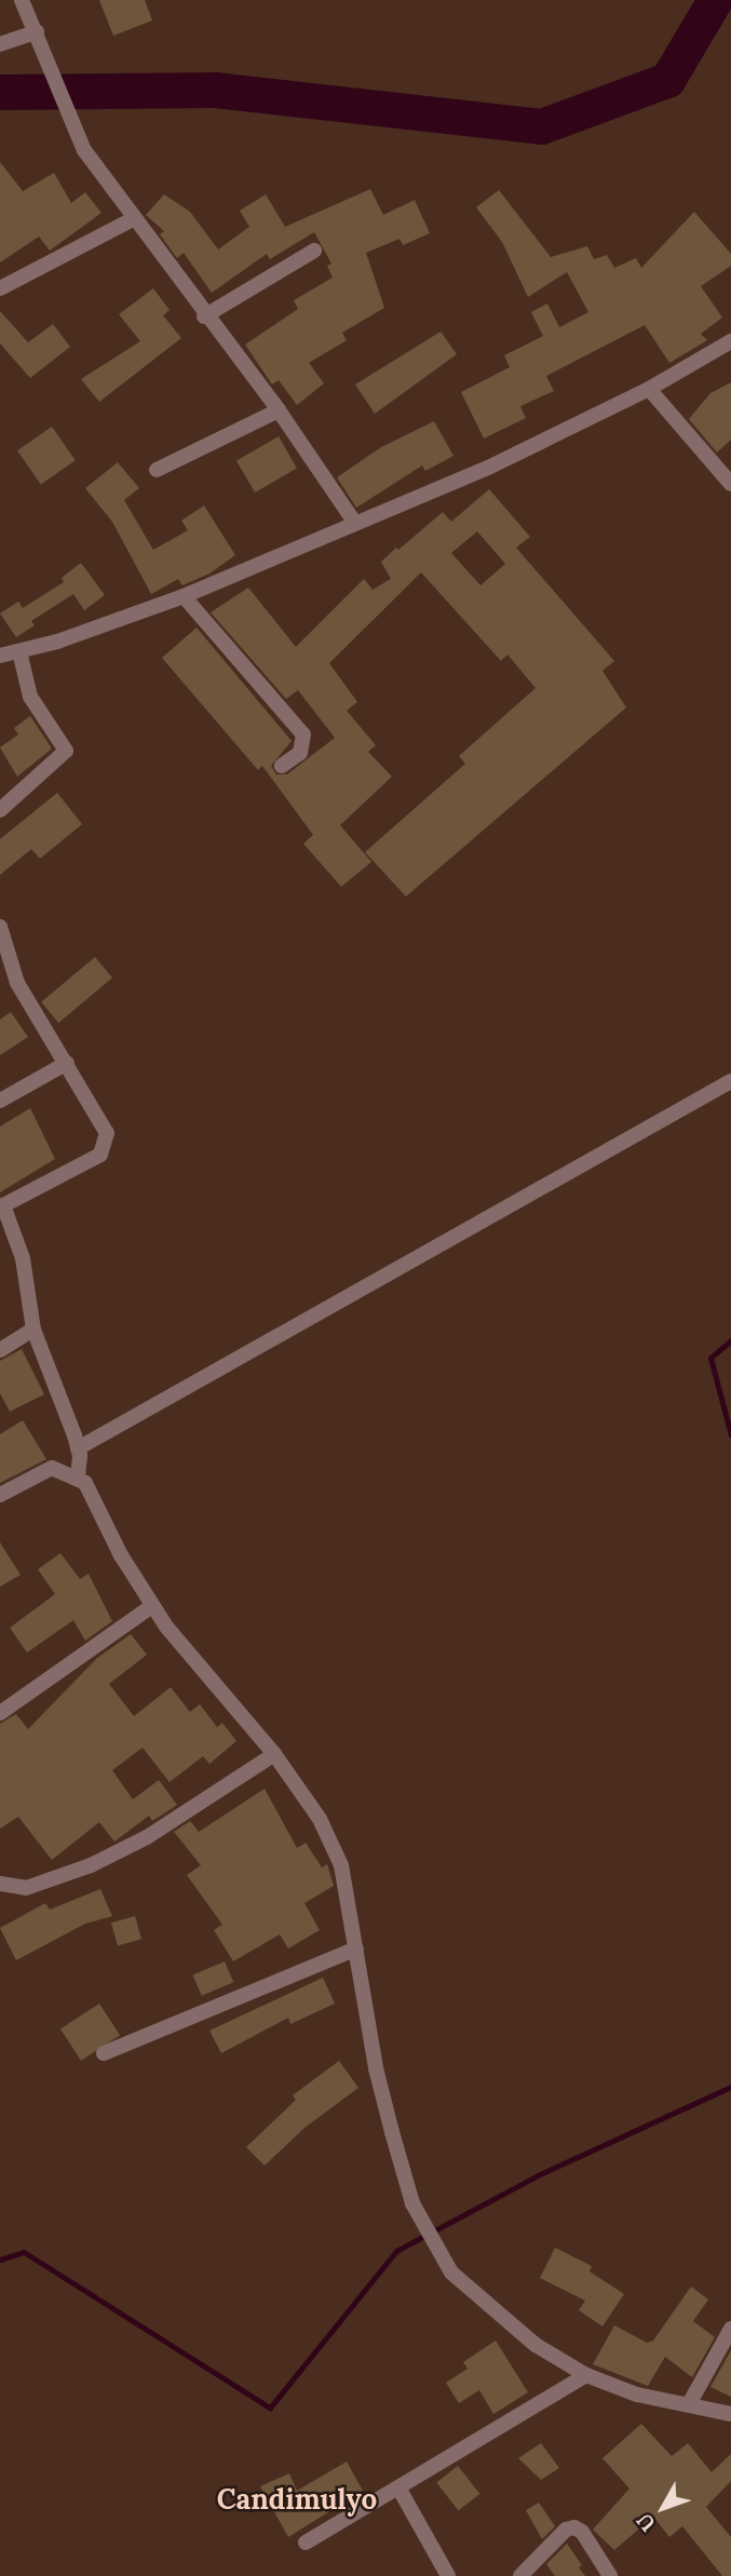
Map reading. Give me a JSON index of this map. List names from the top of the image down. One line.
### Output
{"districts":["Candimulyo"],"north":"bottom left"}
